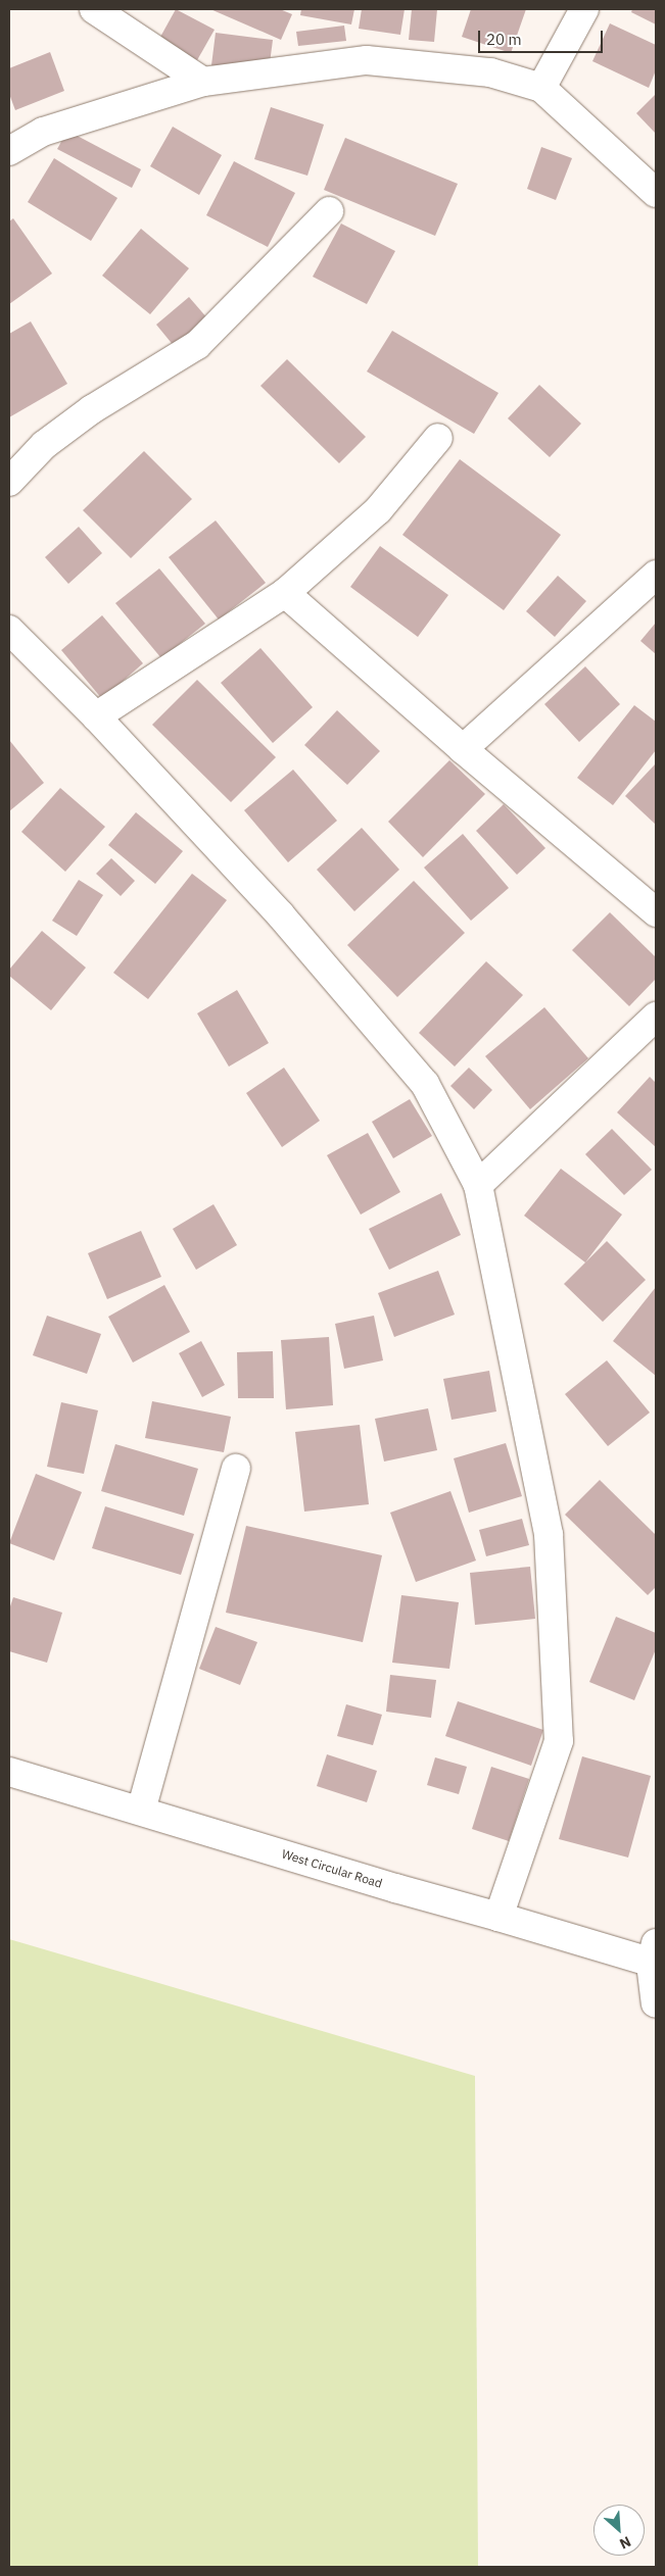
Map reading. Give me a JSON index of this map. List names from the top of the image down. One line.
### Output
{"streets":{"street":["West Circular Road"]},"scale_bar":"20 m","north":"bottom right"}
